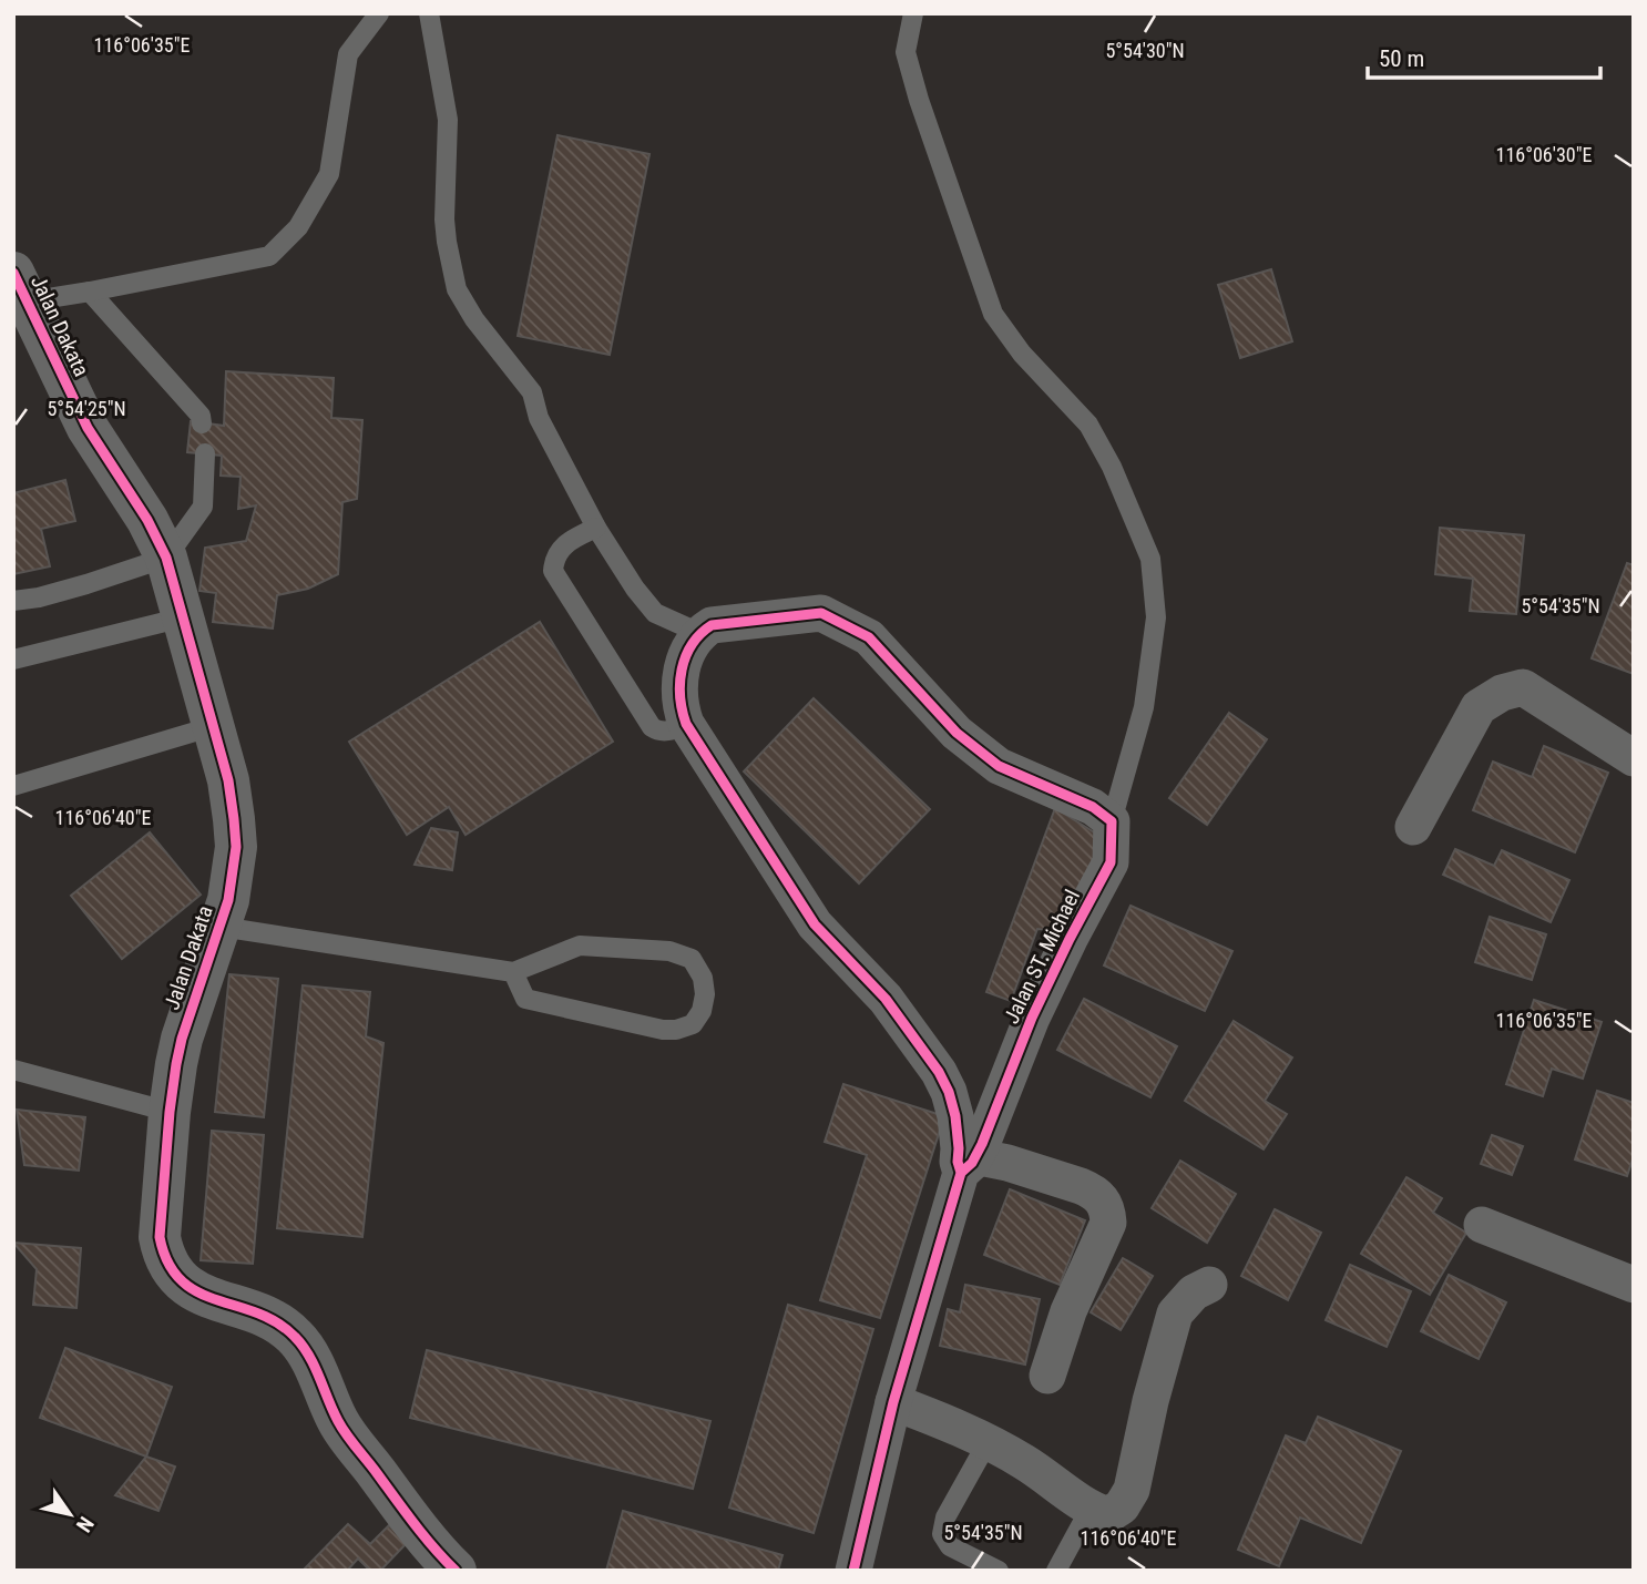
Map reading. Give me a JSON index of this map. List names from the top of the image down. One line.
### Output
{"streets":{"street":["Jalan Dakata","Jalan ST. Michael"]},"scale_bar":"50 m","north":"bottom right","coordinates":["116°06'35\"E","5°54'30\"N","116°06'30\"E","5°54'25\"N","5°54'35\"N","116°06'40\"E"]}
